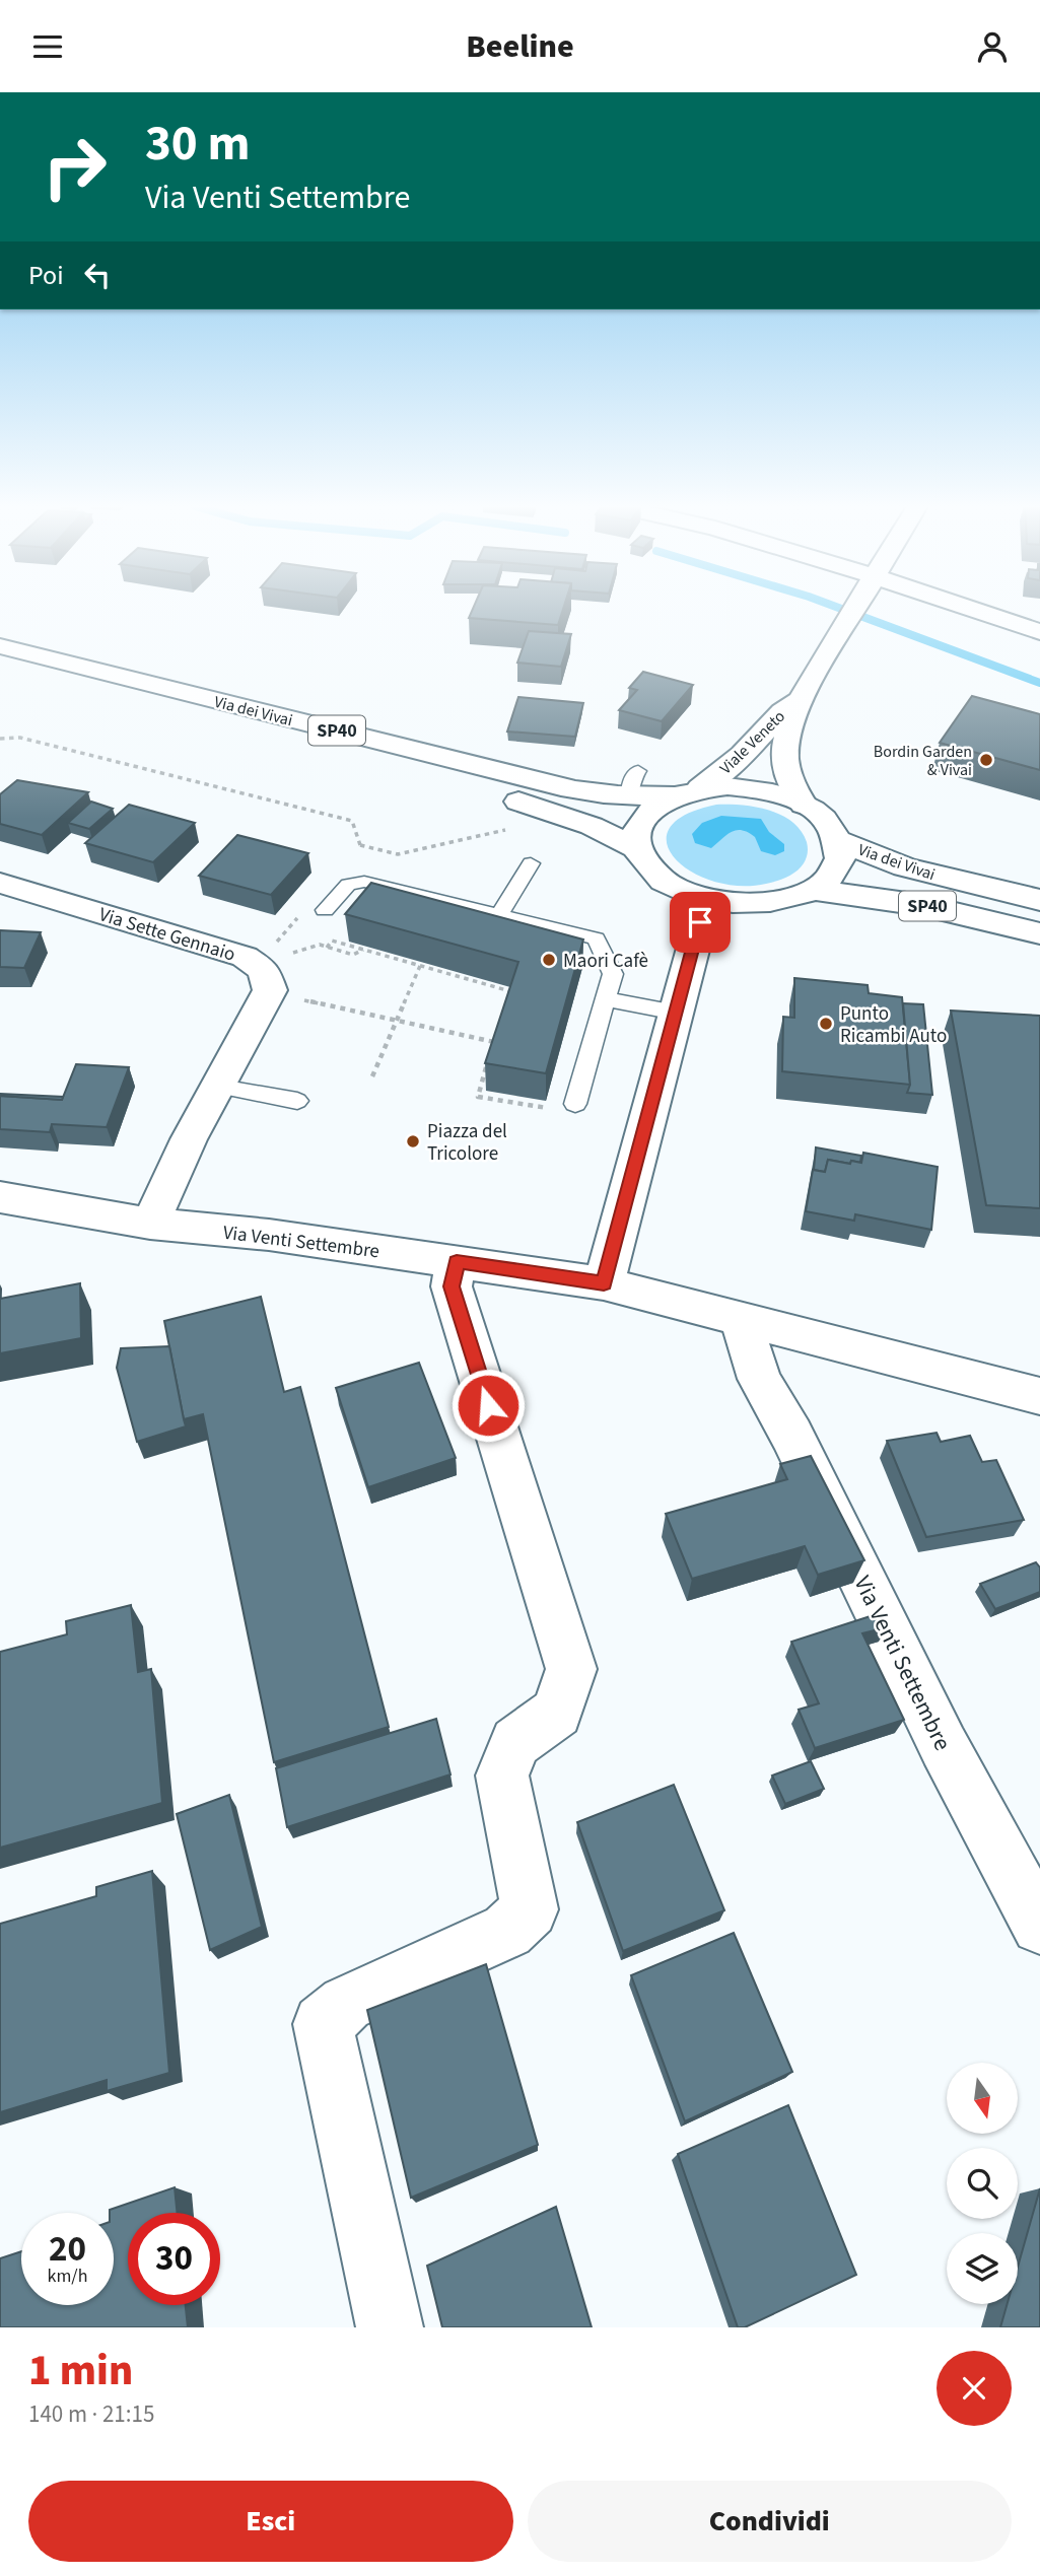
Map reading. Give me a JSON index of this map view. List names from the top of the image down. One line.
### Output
{"streets":{"street":["Via dei Vivai","SP40","Viale Veneto","Via Sette Gennaio","Via Venti Settembre"]},"crossings":[["Via dei Vivai","SP40"],["Via dei Vivai","Viale Veneto"],["SP40","Viale Veneto"],["Via Sette Gennaio","Via Venti Settembre"]],"places":["Bordin Garden & Vivai","Maori Cafè","Punto Ricambi Auto","Piazza del Tricolore"],"north":"bottom","page":{"header":"Beeline","turn":["30 m","Via Venti Settembre"],"then":"Poi","speed":"20 km/h","limit":"30","heading":["1 min","140 m · 21:15"],"buttons":["Esci","Condividi"]}}
